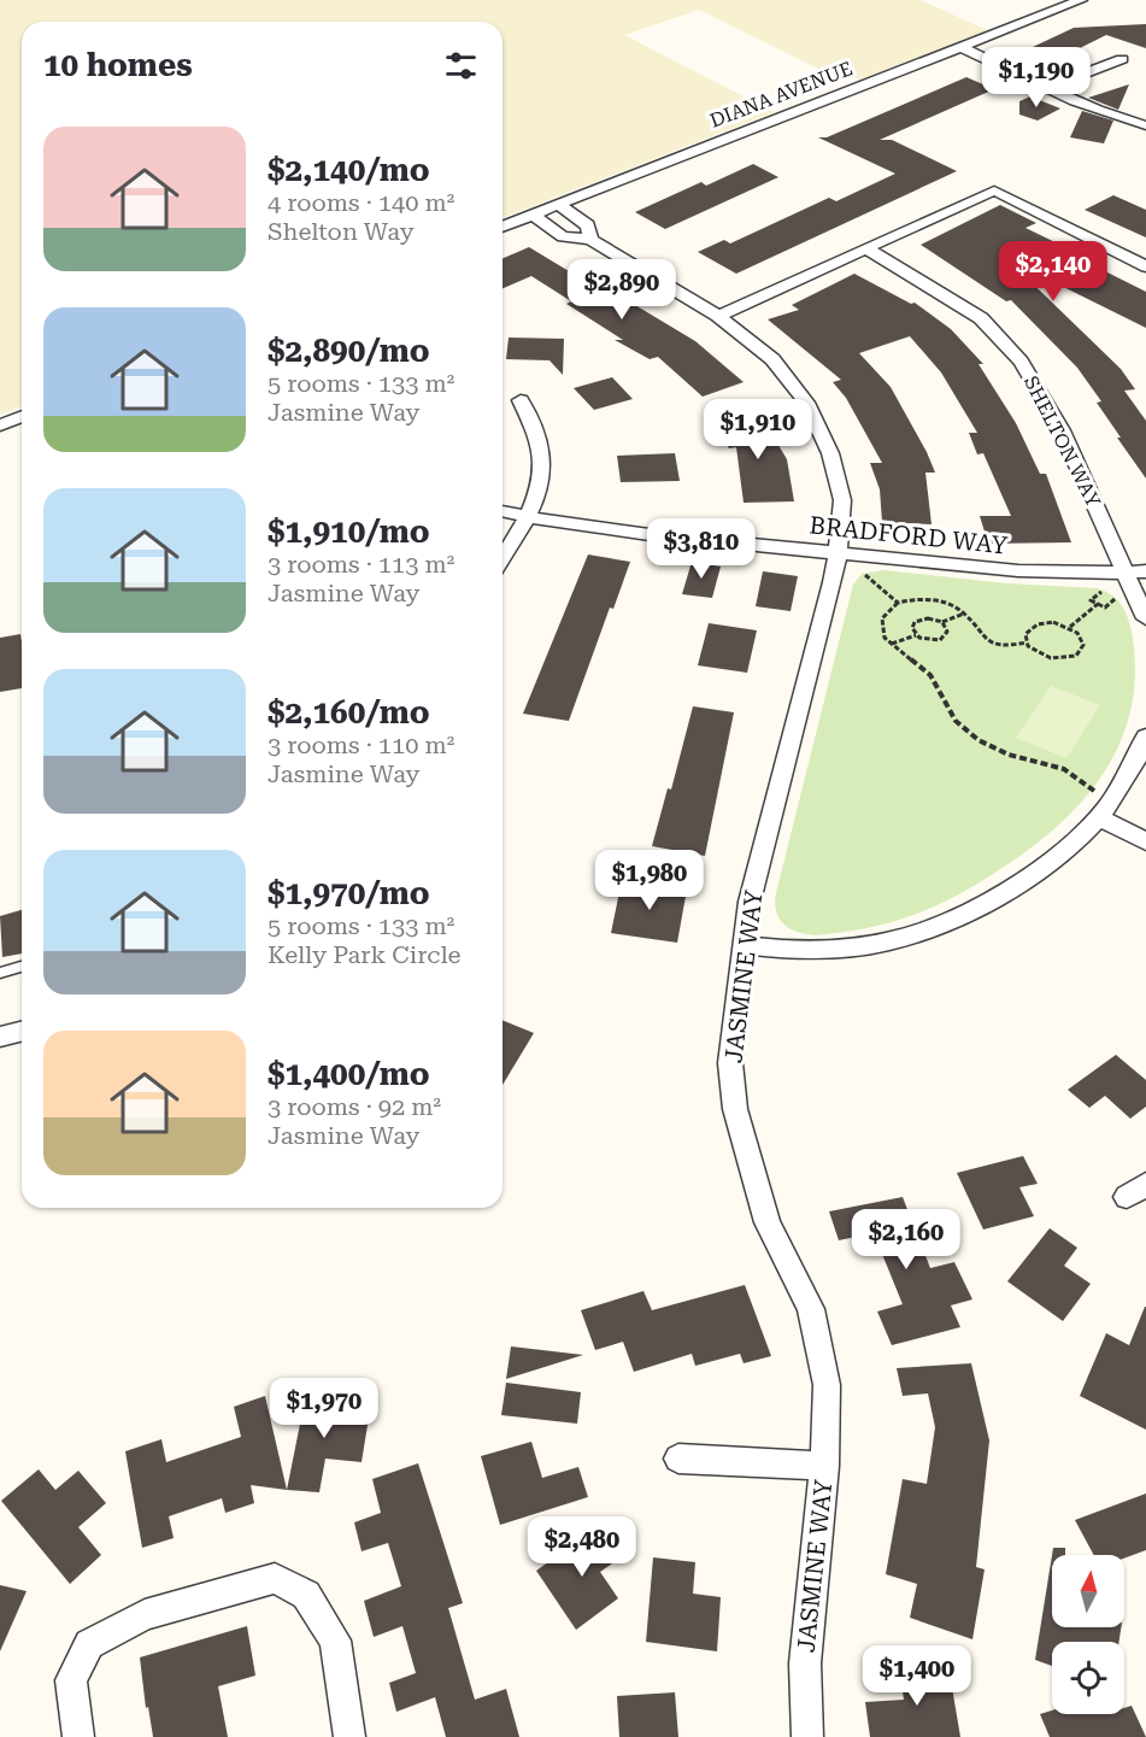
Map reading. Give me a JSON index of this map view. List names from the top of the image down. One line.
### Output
{"streets":{"street":["DIANA AVENUE","SHELTON WAY","BRADFORD WAY","JASMINE WAY"]},"crossings":[["DIANA AVENUE","JASMINE WAY"],["SHELTON WAY","BRADFORD WAY"],["BRADFORD WAY","JASMINE WAY"]],"north":"top","page":{"heading":"10 homes","price":["$1,190","$2,140","$2,890","$1,910","$3,810","$1,980","$2,160","$1,970","$2,480","$1,400"],"list":[{"name":"$2,140/mo","note":"4 rooms · 140 m² · Shelton Way"},{"name":"$2,890/mo","note":"5 rooms · 133 m² · Jasmine Way"},{"name":"$1,910/mo","note":"3 rooms · 113 m² · Jasmine Way"},{"name":"$2,160/mo","note":"3 rooms · 110 m² · Jasmine Way"},{"name":"$1,970/mo","note":"5 rooms · 133 m² · Kelly Park Circle"},{"name":"$1,400/mo","note":"3 rooms · 92 m² · Jasmine Way"}]}}
